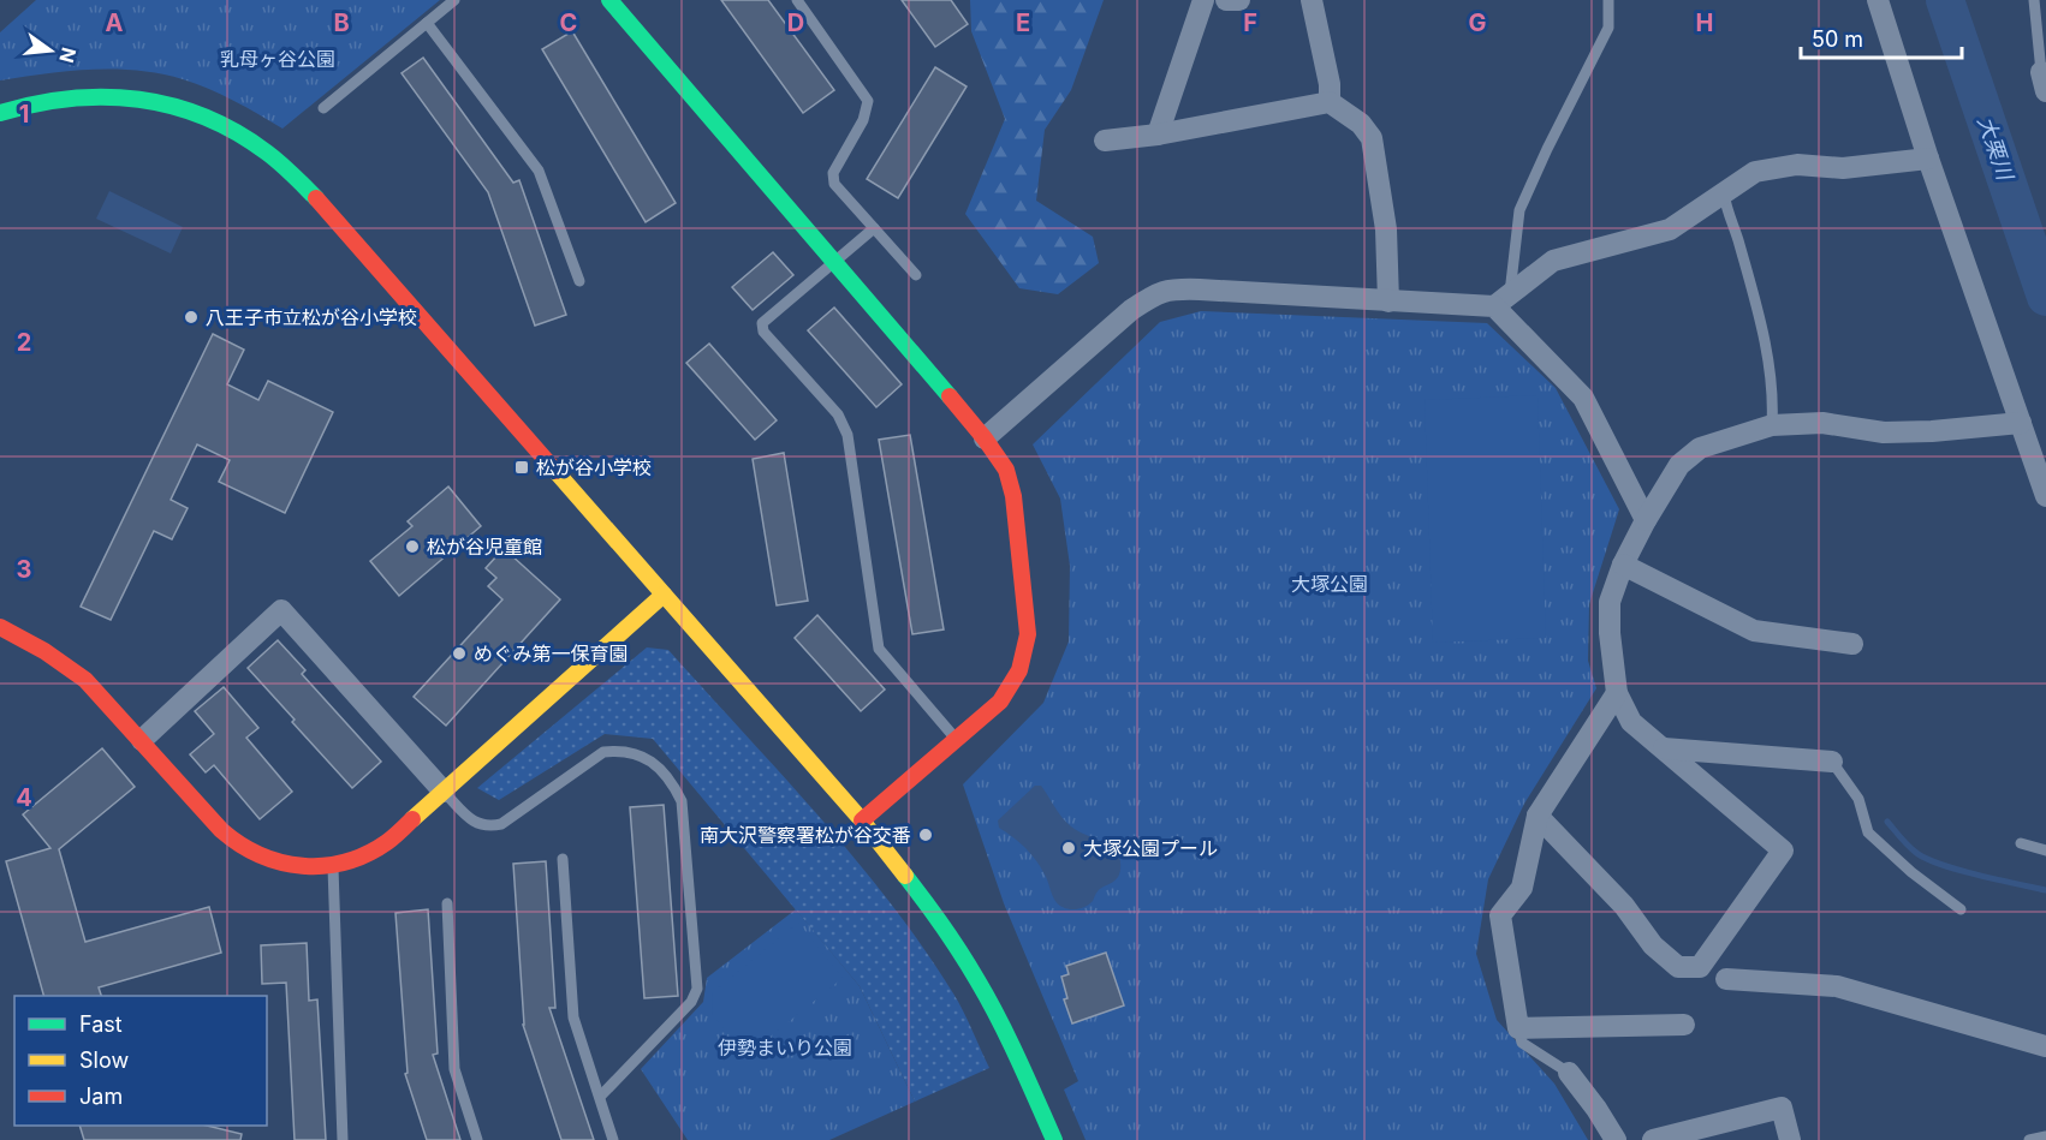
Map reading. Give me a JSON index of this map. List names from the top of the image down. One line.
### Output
{"water":["大栗川"],"parks":["乳母ヶ谷公園","大塚公園","伊勢まいり公園"],"places":{"other":["八王子市立松が谷小学校","松が谷児童館","めぐみ第一保育園","南大沢警察署松が谷交番","大塚公園プール"],"transit":["松が谷小学校"]},"legend":["Fast","Slow","Jam"],"scale_bar":"50 m","north":"right","grid":{"columns":["A","B","C","D","E","F","G","H"],"rows":["1","2","3","4"]}}
